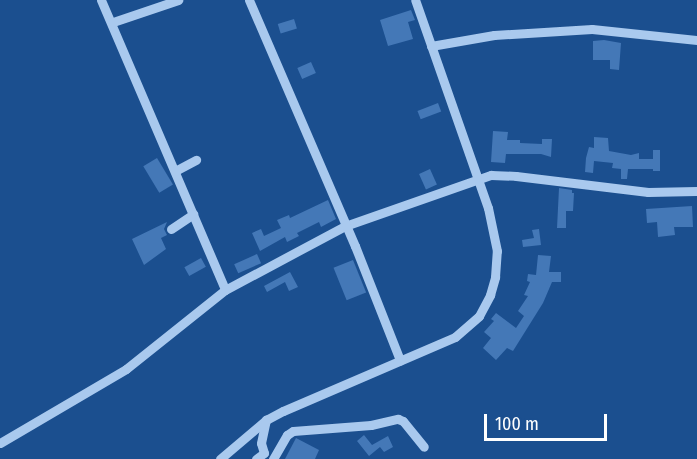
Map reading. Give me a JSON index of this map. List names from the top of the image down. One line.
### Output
{"scale_bar":"100 m"}
